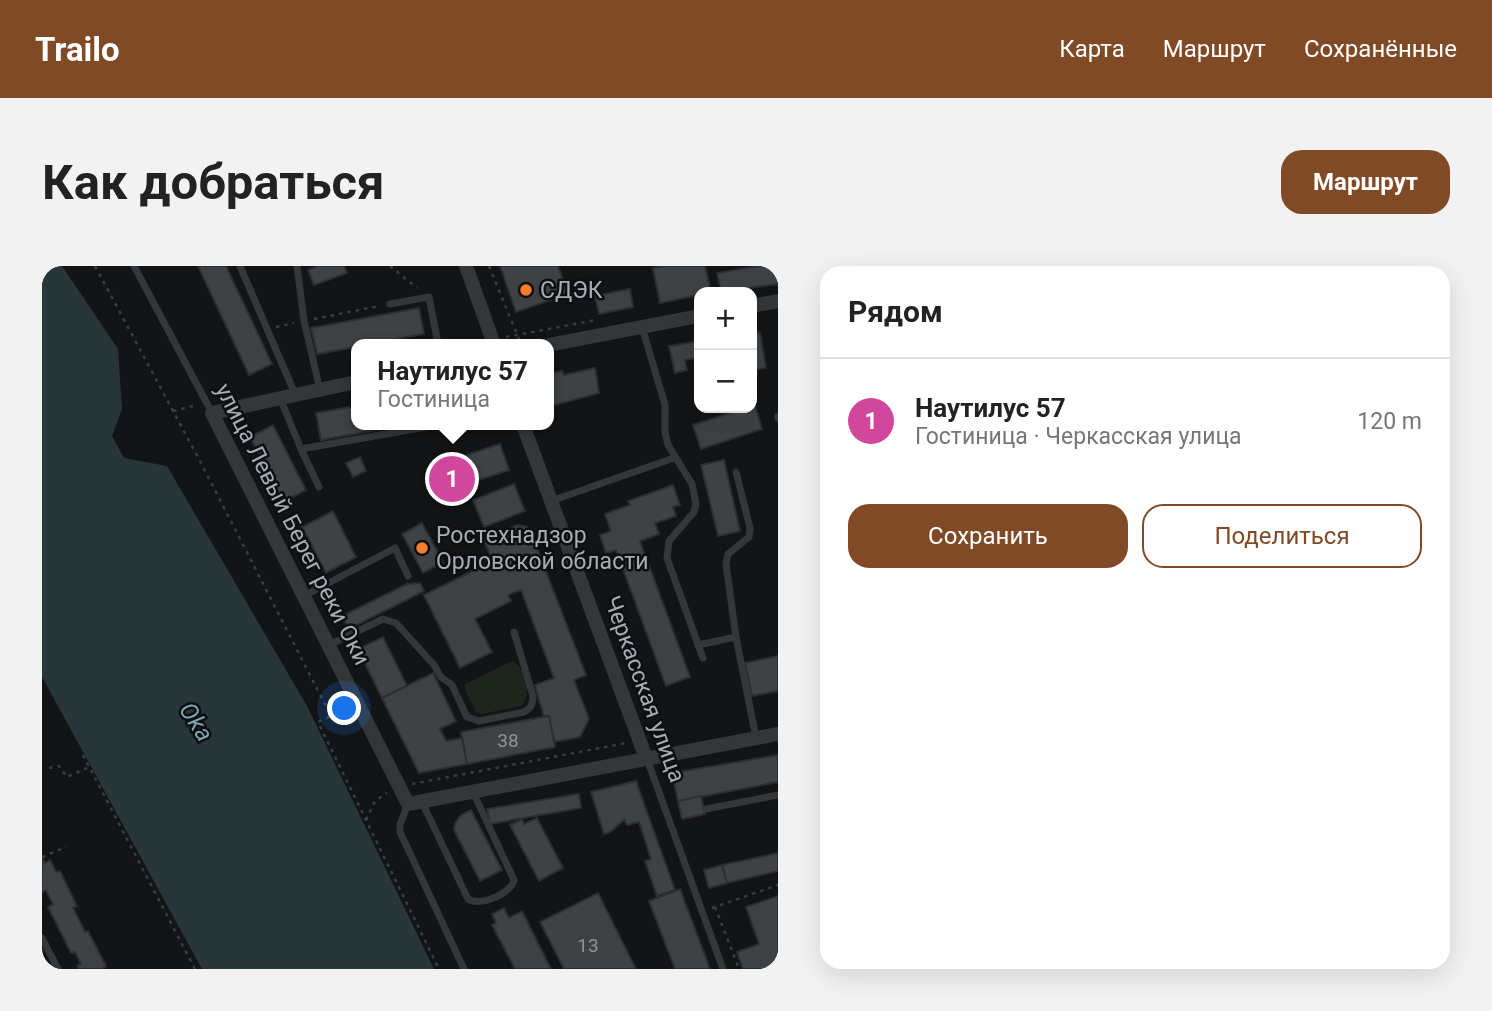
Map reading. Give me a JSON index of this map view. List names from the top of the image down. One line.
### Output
{"streets":{"street":["улица Левый Берег реки Оки","Черкасская улица"]},"water":["Oka"],"places":["СДЭК","Ростехнадзор Орловской области"],"house_numbers":["38","13"],"page":{"header":"Trailo","nav":["Карта","Маршрут","Сохранённые"],"buttons":["Маршрут",["Сохранить","Поделиться"]],"title":"Как добраться","heading":"Рядом","map_buttons":["+","−"],"popup":["Наутилус 57","Гостиница"],"list":[{"mark":"1","name":"Наутилус 57","note":"Гостиница · Черкасская улица","value":"120 m"}],"pins":"1"}}
